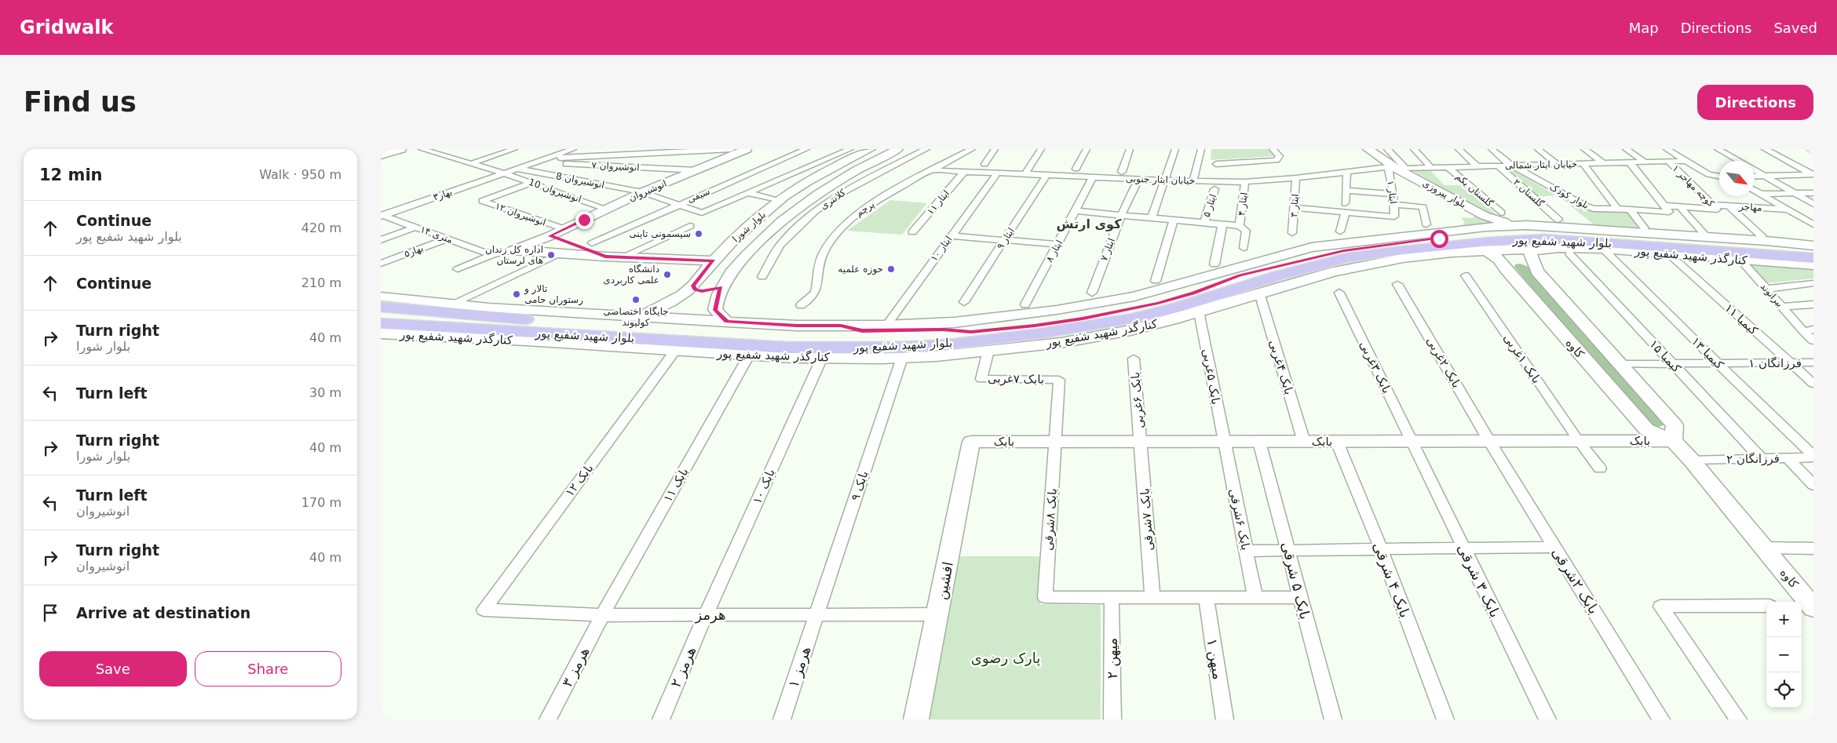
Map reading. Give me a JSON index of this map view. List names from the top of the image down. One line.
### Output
{"streets":{"main road":["انوشیروان","بلوار پیروزی","بلوار شورا","بلوار شهید شفیع پور","کنارگذر شهید شفیع پور","کاوه","بابک","افشین"],"street":["خیابان ایثار شمالی","انوشیروان ۷","خیابان ایثار جنوبی","انوشیروان 8","کوچه مهاجر ۱","گلستان یکم","انوشیروان 10","ایثار ۱","گلستان ۲","بهار۳","سیفی","بلوار کودک","کلانتری","ایثار ۱۱","ایثار ۴","ایثار ۵","ایثار ۳","مهاجر","پرچم","انوشیروان ۱۲","۱۴ متری","ایثار ۹","ایثار ۱۰","ایثار ۷","بهار۵","ایثار ۸","بیرانوند","کیمیا ۱۱","کیمیا ۱۳","کیمیا ۱۵","بابک ۱غربی","بابک ۲غربی","فرزانگان ۱","بابک ۴غربی","بابک ۳غربی","بابک ۵غربی","بابک ۷غربی","بابک ۶غربی","فرزانگان ۲","بابک ۱۲","بابک ۱۱","بابک ۹","بابک ۱۰","بابک ۸شرقی","بابک ۷شرقی","بابک ۶شرقی","بابک ۴ شرقی","بابک ۵ شرقی","بابک ۳ شرقی","بابک ۲شرقی","هرمز","میهن ۲","میهن ۱","هرمز ۳","هرمز ۲","هرمز ۱"]},"crossings":[["خیابان ایثار شمالی","خیابان ایثار جنوبی"],["خیابان ایثار شمالی","کوچه مهاجر ۱"],["خیابان ایثار شمالی","گلستان یکم"],["خیابان ایثار شمالی","ایثار ۱"],["خیابان ایثار شمالی","گلستان ۲"],["خیابان ایثار شمالی","بلوار پیروزی"],["خیابان ایثار شمالی","بلوار کودک"],["انوشیروان ۷","انوشیروان"],["انوشیروان ۷","بهار۳"],["خیابان ایثار جنوبی","ایثار ۱"],["خیابان ایثار جنوبی","بلوار پیروزی"],["خیابان ایثار جنوبی","ایثار ۱۱"],["خیابان ایثار جنوبی","ایثار ۴"],["خیابان ایثار جنوبی","ایثار ۳"],["خیابان ایثار جنوبی","پرچم"],["خیابان ایثار جنوبی","ایثار ۹"],["خیابان ایثار جنوبی","ایثار ۱۰"],["خیابان ایثار جنوبی","ایثار ۸"],["انوشیروان 8","انوشیروان"],["انوشیروان 8","بهار۳"],["انوشیروان 8","سیفی"],["کوچه مهاجر ۱","مهاجر"],["انوشیروان 10","انوشیروان"],["انوشیروان 10","بهار۳"],["انوشیروان 10","انوشیروان ۱۲"],["انوشیروان","انوشیروان ۱۲"],["ایثار ۱","بلوار پیروزی"],["بهار۳","۱۴ متری"],["بلوار کودک","مهاجر"],["۱۴ متری","بهار۵"],["بلوار شهید شفیع پور","کنارگذر شهید شفیع پور"],["بلوار شهید شفیع پور","کیمیا ۱۱"],["کنارگذر شهید شفیع پور","بیرانوند"],["کنارگذر شهید شفیع پور","کیمیا ۱۱"],["کنارگذر شهید شفیع پور","کاوه"],["کنارگذر شهید شفیع پور","کیمیا ۱۳"],["کنارگذر شهید شفیع پور","بابک ۴غربی"],["کنارگذر شهید شفیع پور","بابک ۵غربی"],["کنارگذر شهید شفیع پور","بابک ۷غربی"],["کنارگذر شهید شفیع پور","بابک ۱۲"],["کنارگذر شهید شفیع پور","بابک ۱۱"],["کنارگذر شهید شفیع پور","بابک ۹"],["کنارگذر شهید شفیع پور","بابک ۱۰"],["کیمیا ۱۱","فرزانگان ۱"],["کاوه","فرزانگان ۱"],["کاوه","بابک"],["کاوه","فرزانگان ۲"],["کیمیا ۱۳","فرزانگان ۱"],["کیمیا ۱۳","فرزانگان ۲"],["کیمیا ۱۵","فرزانگان ۱"],["کیمیا ۱۵","فرزانگان ۲"],["بابک ۱غربی","بابک"],["بابک ۲غربی","بابک"],["بابک ۲غربی","بابک ۲شرقی"],["بابک ۴غربی","بابک"],["بابک ۳غربی","بابک"],["بابک ۳غربی","بابک ۳ شرقی"],["بابک ۵غربی","بابک"],["بابک ۵غربی","بابک ۶شرقی"],["بابک ۷غربی","بابک"],["بابک ۷غربی","بابک ۸شرقی"],["بابک ۶غربی","بابک"],["بابک ۶غربی","بابک ۷شرقی"],["بابک","بابک ۸شرقی"],["بابک","بابک ۷شرقی"],["بابک","بابک ۶شرقی"],["بابک","بابک ۴ شرقی"],["بابک","افشین"],["بابک","بابک ۵ شرقی"],["بابک","بابک ۳ شرقی"],["بابک","بابک ۲شرقی"],["بابک ۱۲","هرمز"],["بابک ۱۱","هرمز"],["بابک ۱۱","هرمز ۳"],["بابک ۹","هرمز"],["بابک ۹","هرمز ۱"],["بابک ۱۰","هرمز"],["بابک ۱۰","هرمز ۲"],["بابک ۸شرقی","میهن ۲"],["افشین","هرمز"],["هرمز","هرمز ۳"],["هرمز","هرمز ۲"],["هرمز","هرمز ۱"]],"districts":["کوی ارتش"],"parks":["پارک رضوی"],"places":["سیسمونی تاینی","اداره کل زندان های لرستان","حوزه علمیه","دانشگاه علمی کاربردی","تالار و رستوران حامی","جایگاه اختصاصی کولیوند"],"north":"bottom right","page":{"header":"Gridwalk","nav":["Map","Directions","Saved"],"buttons":["Directions",["Save","Share"]],"title":"Find us","heading":["12 min","Walk · 950 m"],"list":[["Continue","بلوار شهید شفیع پور","420 m"],["Continue","210 m"],["Turn right","بلوار شورا","40 m"],["Turn left","30 m"],["Turn right","بلوار شورا","40 m"],["Turn left","انوشیروان","170 m"],["Turn right","انوشیروان","40 m"],"Arrive at destination"],"map_buttons":["+","−"]}}
